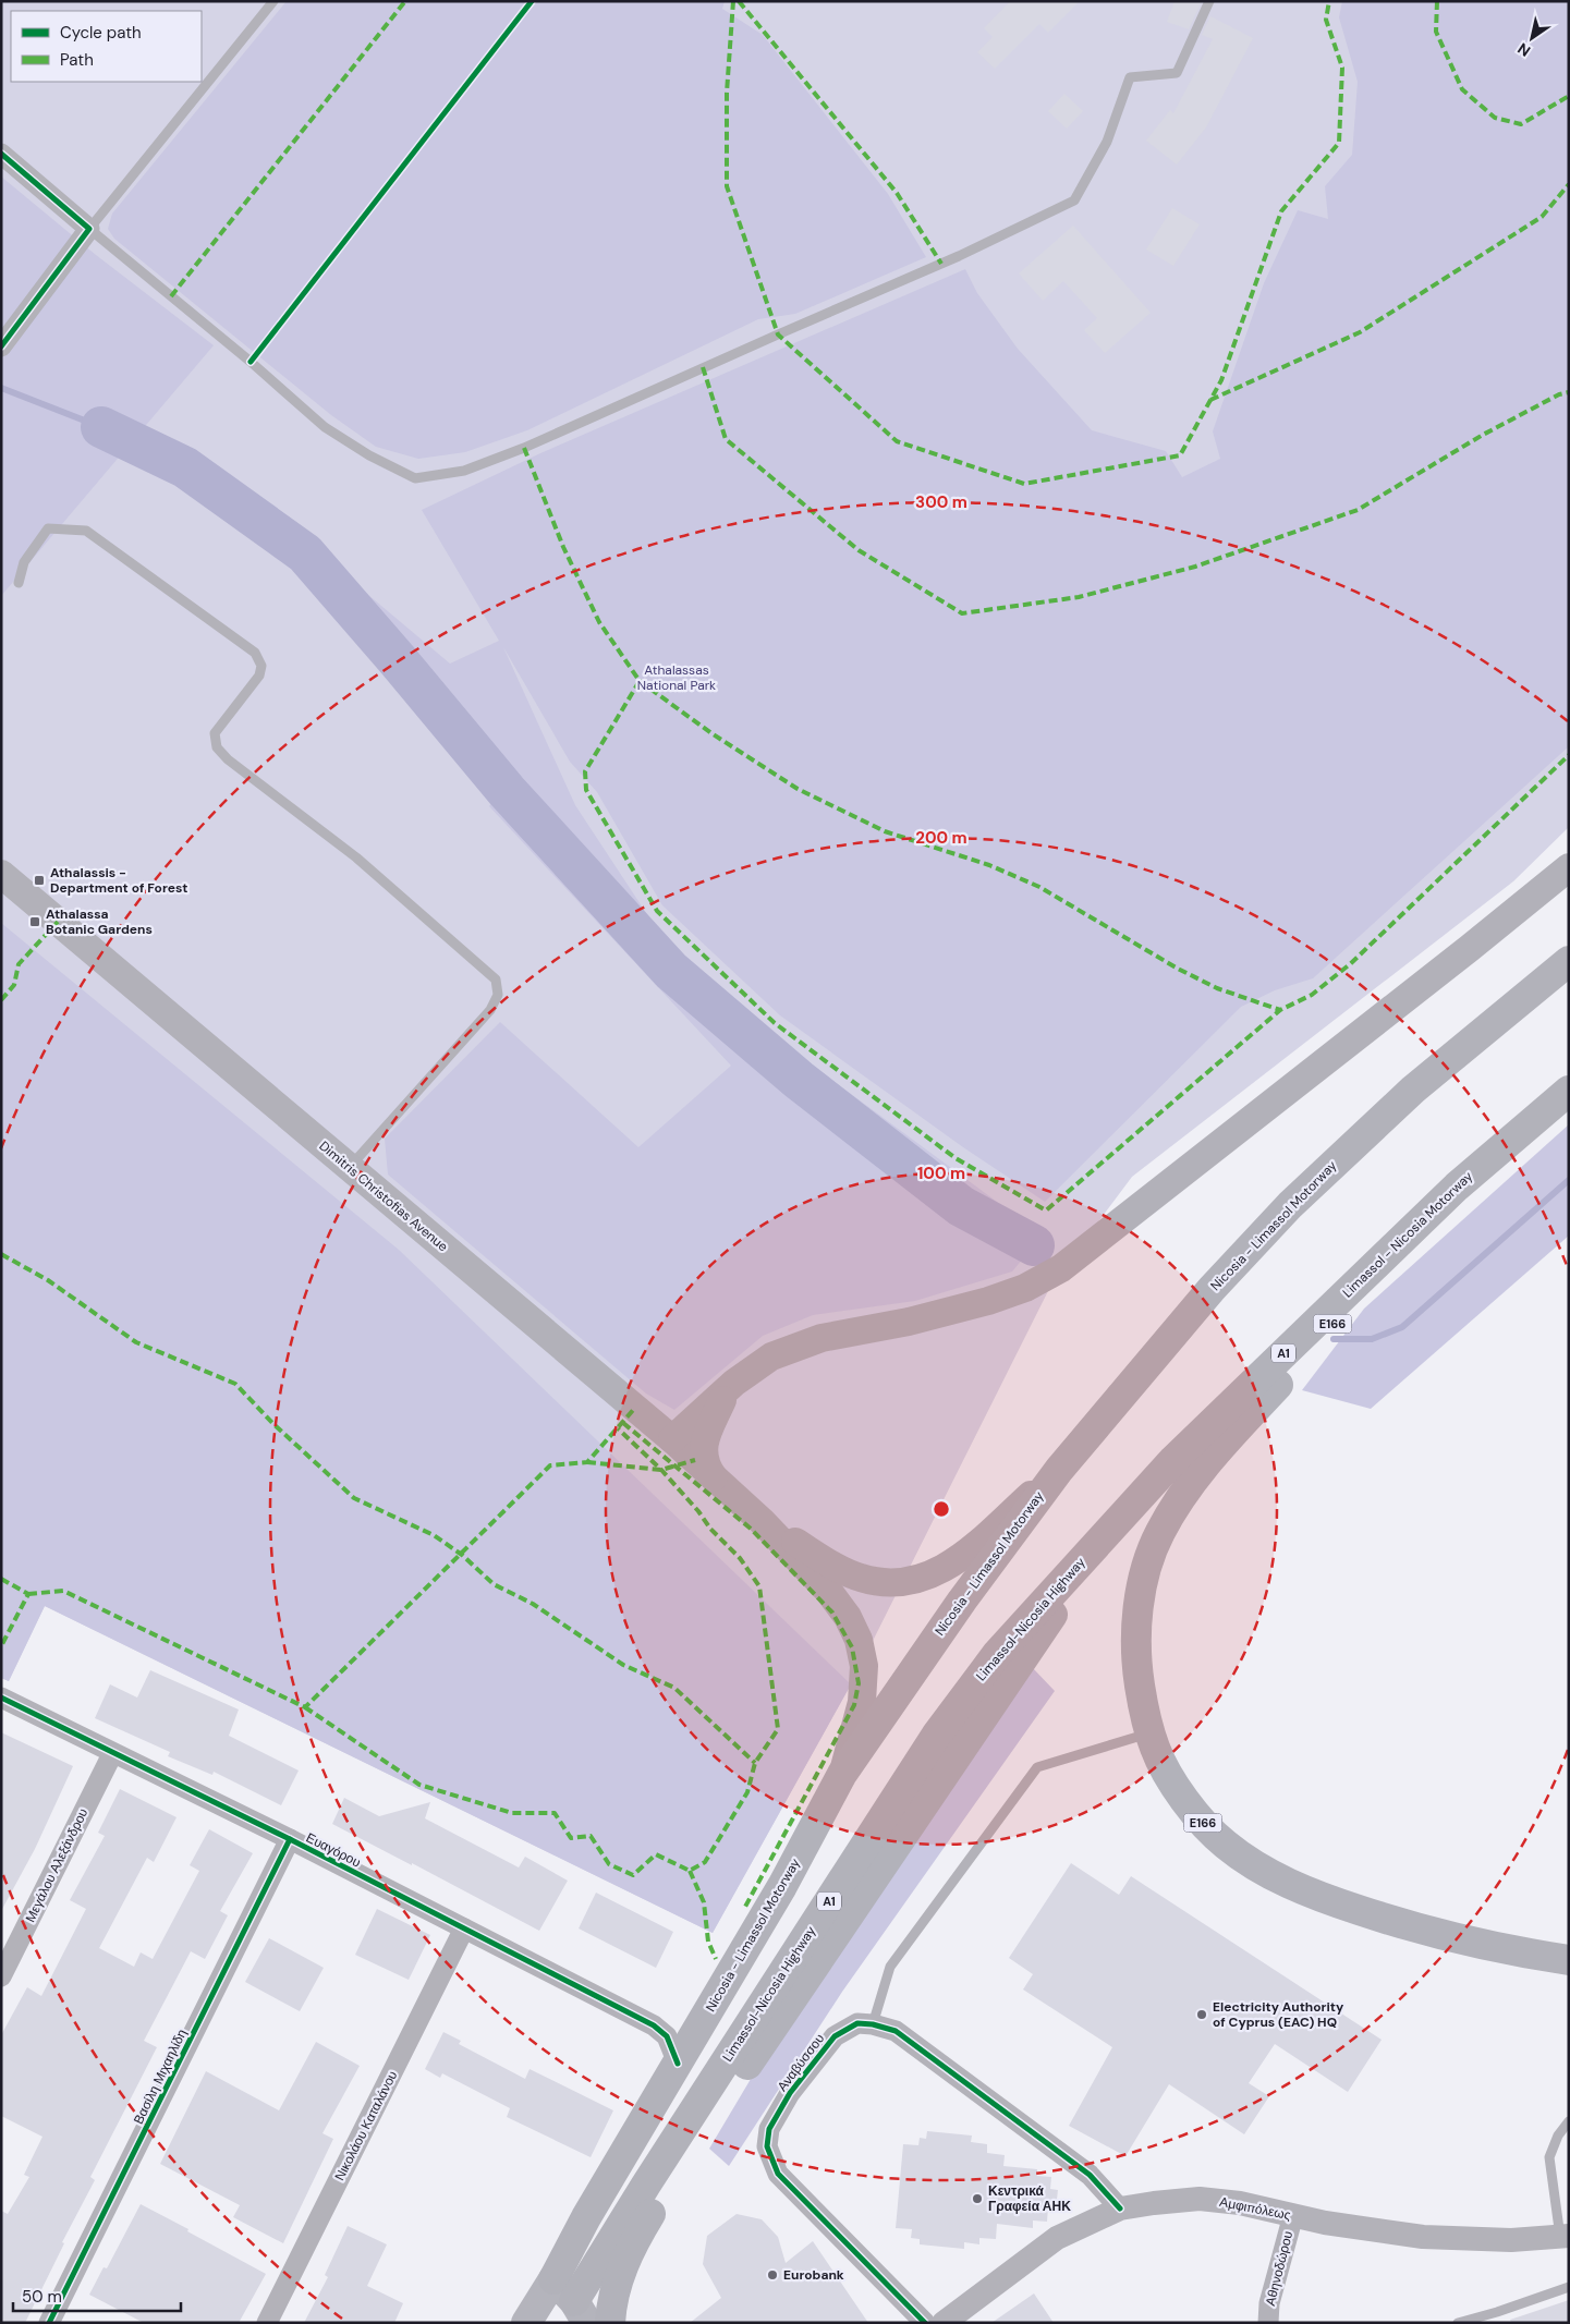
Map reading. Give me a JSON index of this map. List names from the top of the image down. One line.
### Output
{"streets":{"highway":["Nicosia - Limassol Motorway","Limassol - Nicosia Motorway","E166","A1","Limassol-Nicosia Highway"],"main road":["Dimitris Christofias Avenue"],"street":["Ευαγόρου","Μεγάλου Αλεξάνδρου","Αναβύσσου","Βασίλη Μιχαηλίδη","Νικολάου Καταλάνου","Αμφιπόλεως","Αθηνοδώρου"]},"crossings":[["Dimitris Christofias Avenue","Nicosia - Limassol Motorway"],["Nicosia - Limassol Motorway","Ευαγόρου"],["Limassol - Nicosia Motorway","E166"],["Limassol - Nicosia Motorway","Limassol-Nicosia Highway"],["Ευαγόρου","Μεγάλου Αλεξάνδρου"],["Ευαγόρου","Βασίλη Μιχαηλίδη"],["Ευαγόρου","Νικολάου Καταλάνου"],["Αναβύσσου","Αμφιπόλεως"],["Αμφιπόλεως","Αθηνοδώρου"]],"parks":["Athalassas National Park"],"places":{"transit":["Athalassis - Department of Forest","Athalassa Botanic Gardens"],"other":["Electricity Authority of Cyprus (EAC) HQ","Κεντρικά Γραφεία ΑΗΚ","Eurobank"]},"legend":["Cycle path","Path"],"scale_bar":"50 m","north":"bottom left","rings":["300 m","200 m","100 m"]}
